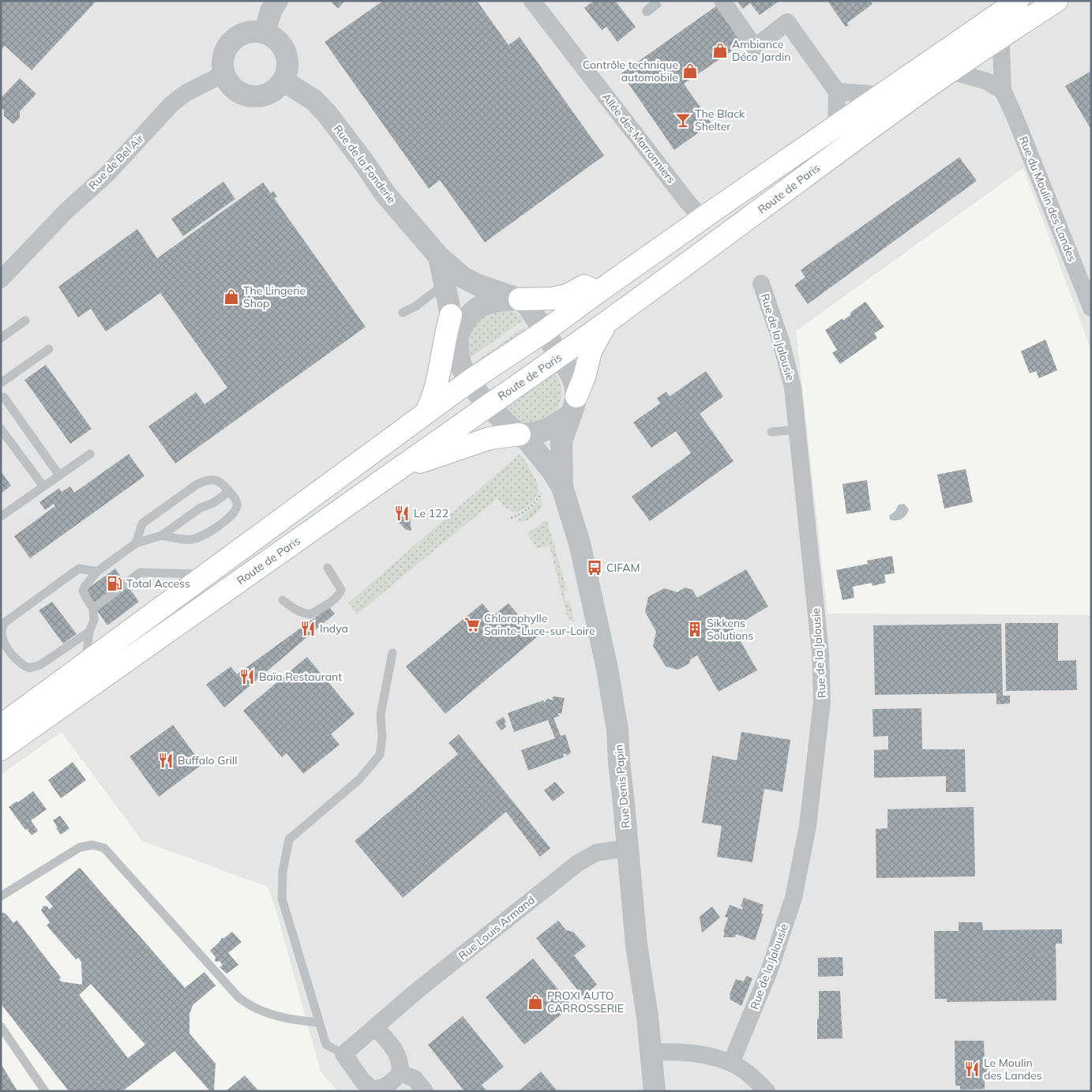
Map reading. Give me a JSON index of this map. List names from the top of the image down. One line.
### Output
{"streets":{"main road":["Route de Paris"],"street":["Allée des Marronniers","Rue de Bel Air","Rue de la Fonderie","Rue du Moulin des Landes","Rue de la Jalousie","Rue Denis Papin","Rue Louis Armand"]},"crossings":[["Rue de Bel Air","Rue de la Fonderie"],["Route de Paris","Rue du Moulin des Landes"],["Rue Denis Papin","Rue Louis Armand"]],"places":{"shop":["Ambiance Déco Jardin","Contrôle technique automobile","The Lingerie Shop","PROXI AUTO CARROSSERIE"],"bar":["The Black Shelter"],"restaurant":["Le 122","Indya","Baïa Restaurant","Buffalo Grill","Le Moulin des Landes"],"bus stop":["CIFAM"],"fuel station":["Total Access"],"supermarket":["Chlorophylle Sainte-Luce-sur-Loire"],"building":["Sikkens Solutions"]}}
